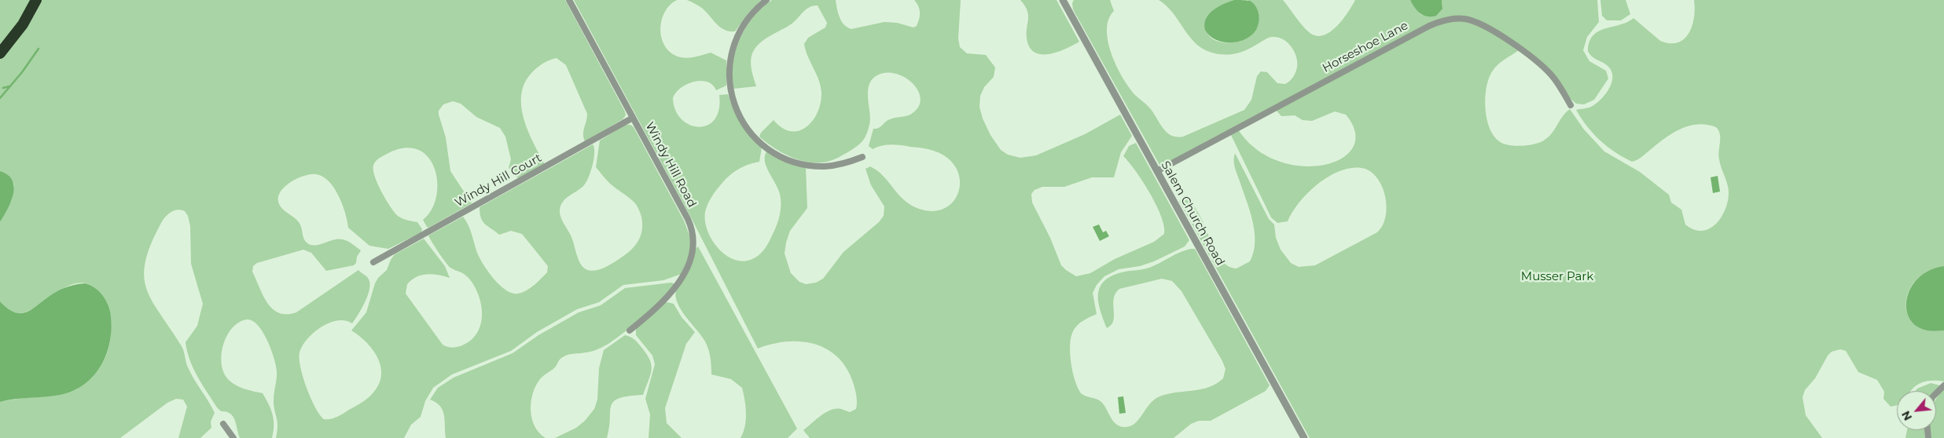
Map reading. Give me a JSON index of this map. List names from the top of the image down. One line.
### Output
{"streets":{"street":["Horseshoe Lane","Windy Hill Road","Windy Hill Court","Salem Church Road"]},"crossings":[["Horseshoe Lane","Salem Church Road"],["Windy Hill Road","Windy Hill Court"]],"parks":["Musser Park"],"north":"bottom left"}
